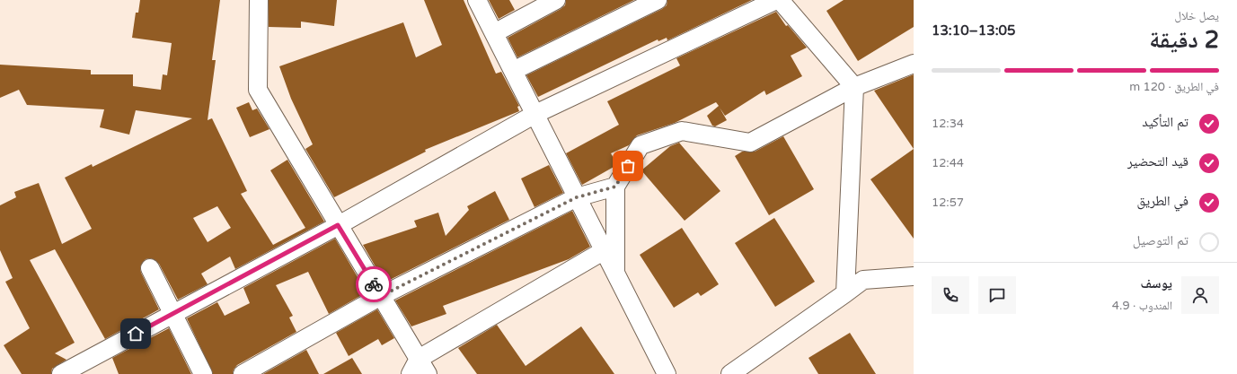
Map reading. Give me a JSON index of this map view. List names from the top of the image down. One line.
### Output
{"page":{"heading":["2 دقيقة","يصل خلال","13:05–13:10"],"panel":["يوسف","المندوب · 4.9"],"bar":"في الطريق · 120 m","list":[["تم التأكيد","12:34"],["قيد التحضير","12:44"],["في الطريق","12:57"],"تم التوصيل"]}}
